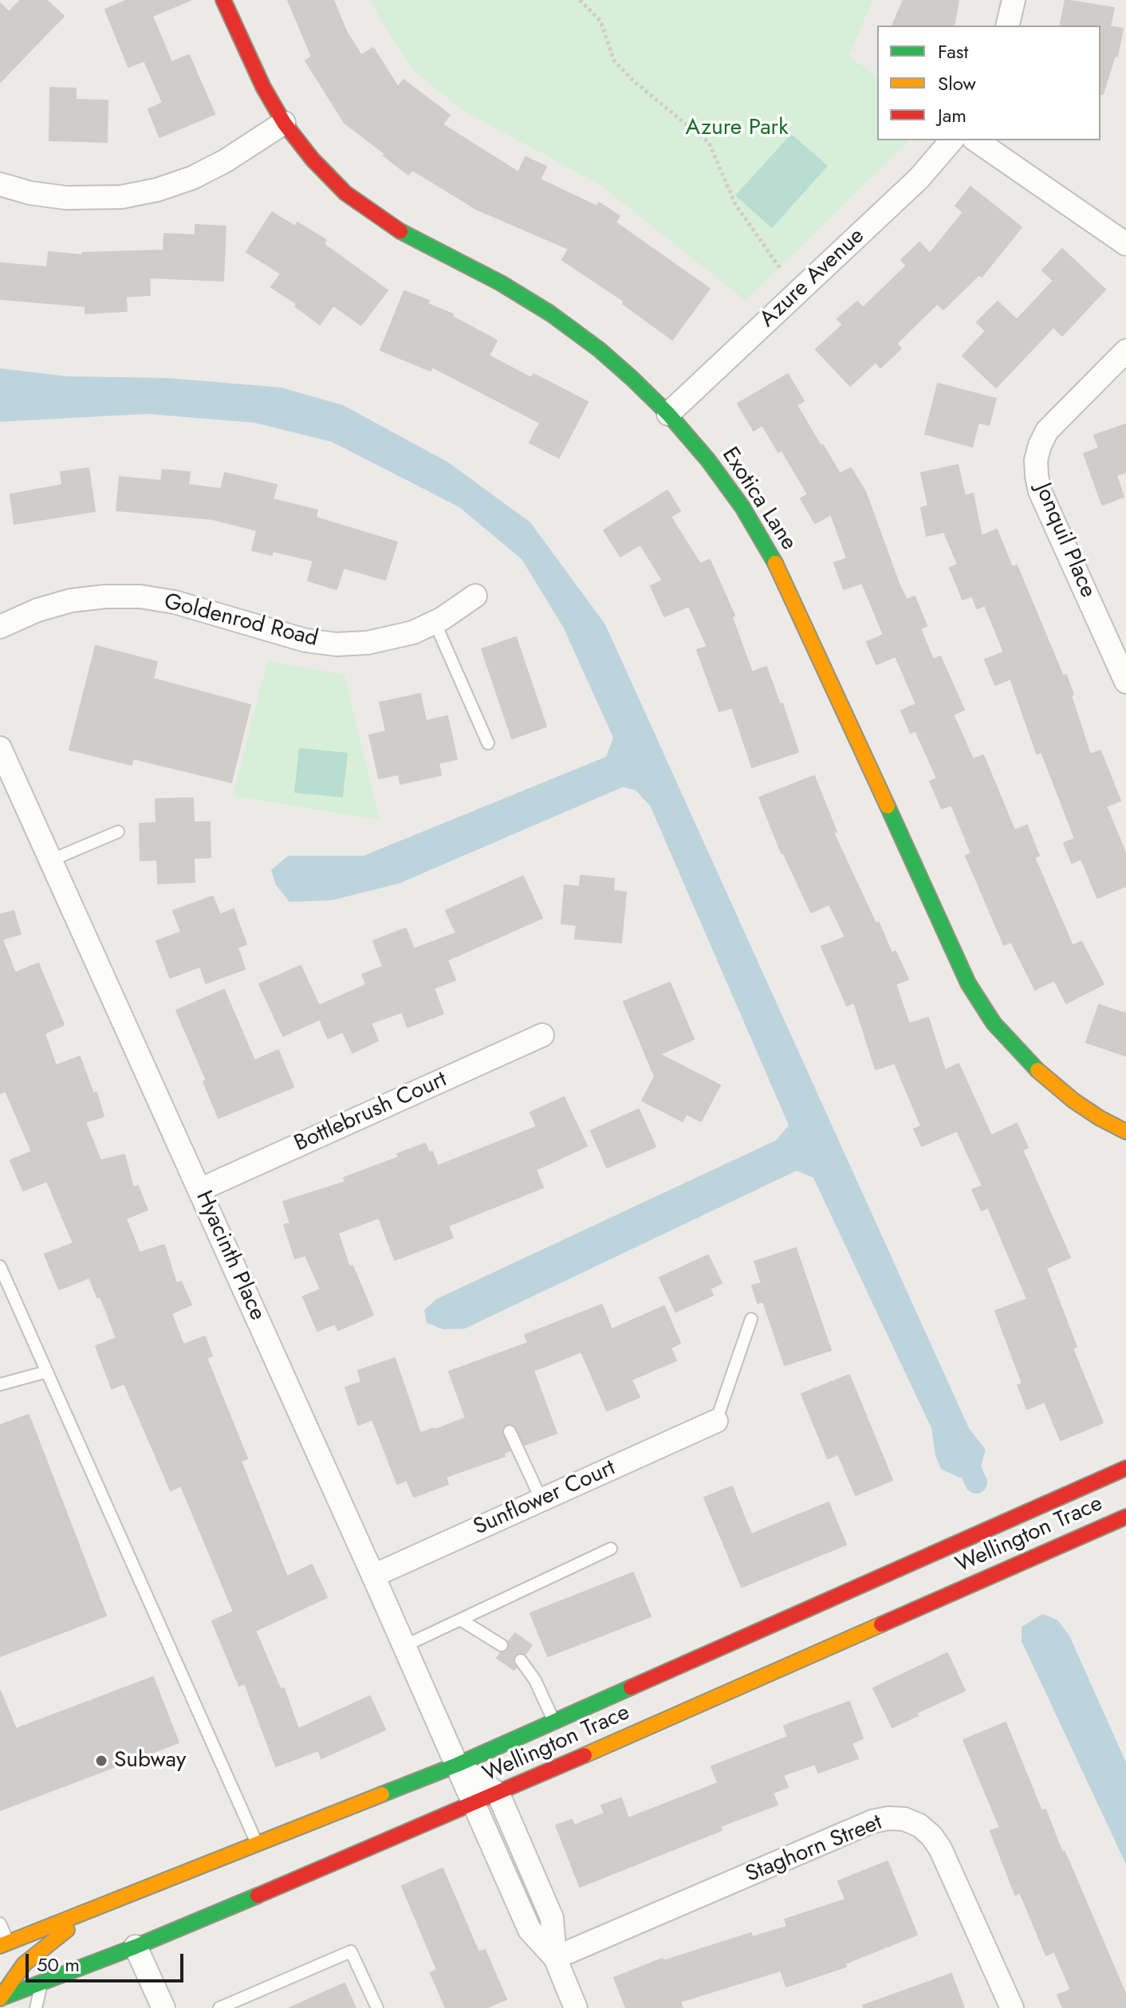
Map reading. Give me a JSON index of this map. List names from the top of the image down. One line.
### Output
{"streets":{"street":["Azure Avenue","Exotica Lane","Jonquil Place","Goldenrod Road","Bottlebrush Court","Hyacinth Place","Sunflower Court","Wellington Trace","Staghorn Street"]},"crossings":[["Azure Avenue","Exotica Lane"],["Bottlebrush Court","Hyacinth Place"],["Hyacinth Place","Sunflower Court"],["Hyacinth Place","Wellington Trace"],["Hyacinth Place","Staghorn Street"]],"parks":["Azure Park"],"places":["Subway"],"legend":["Fast","Slow","Jam"],"scale_bar":"50 m"}
